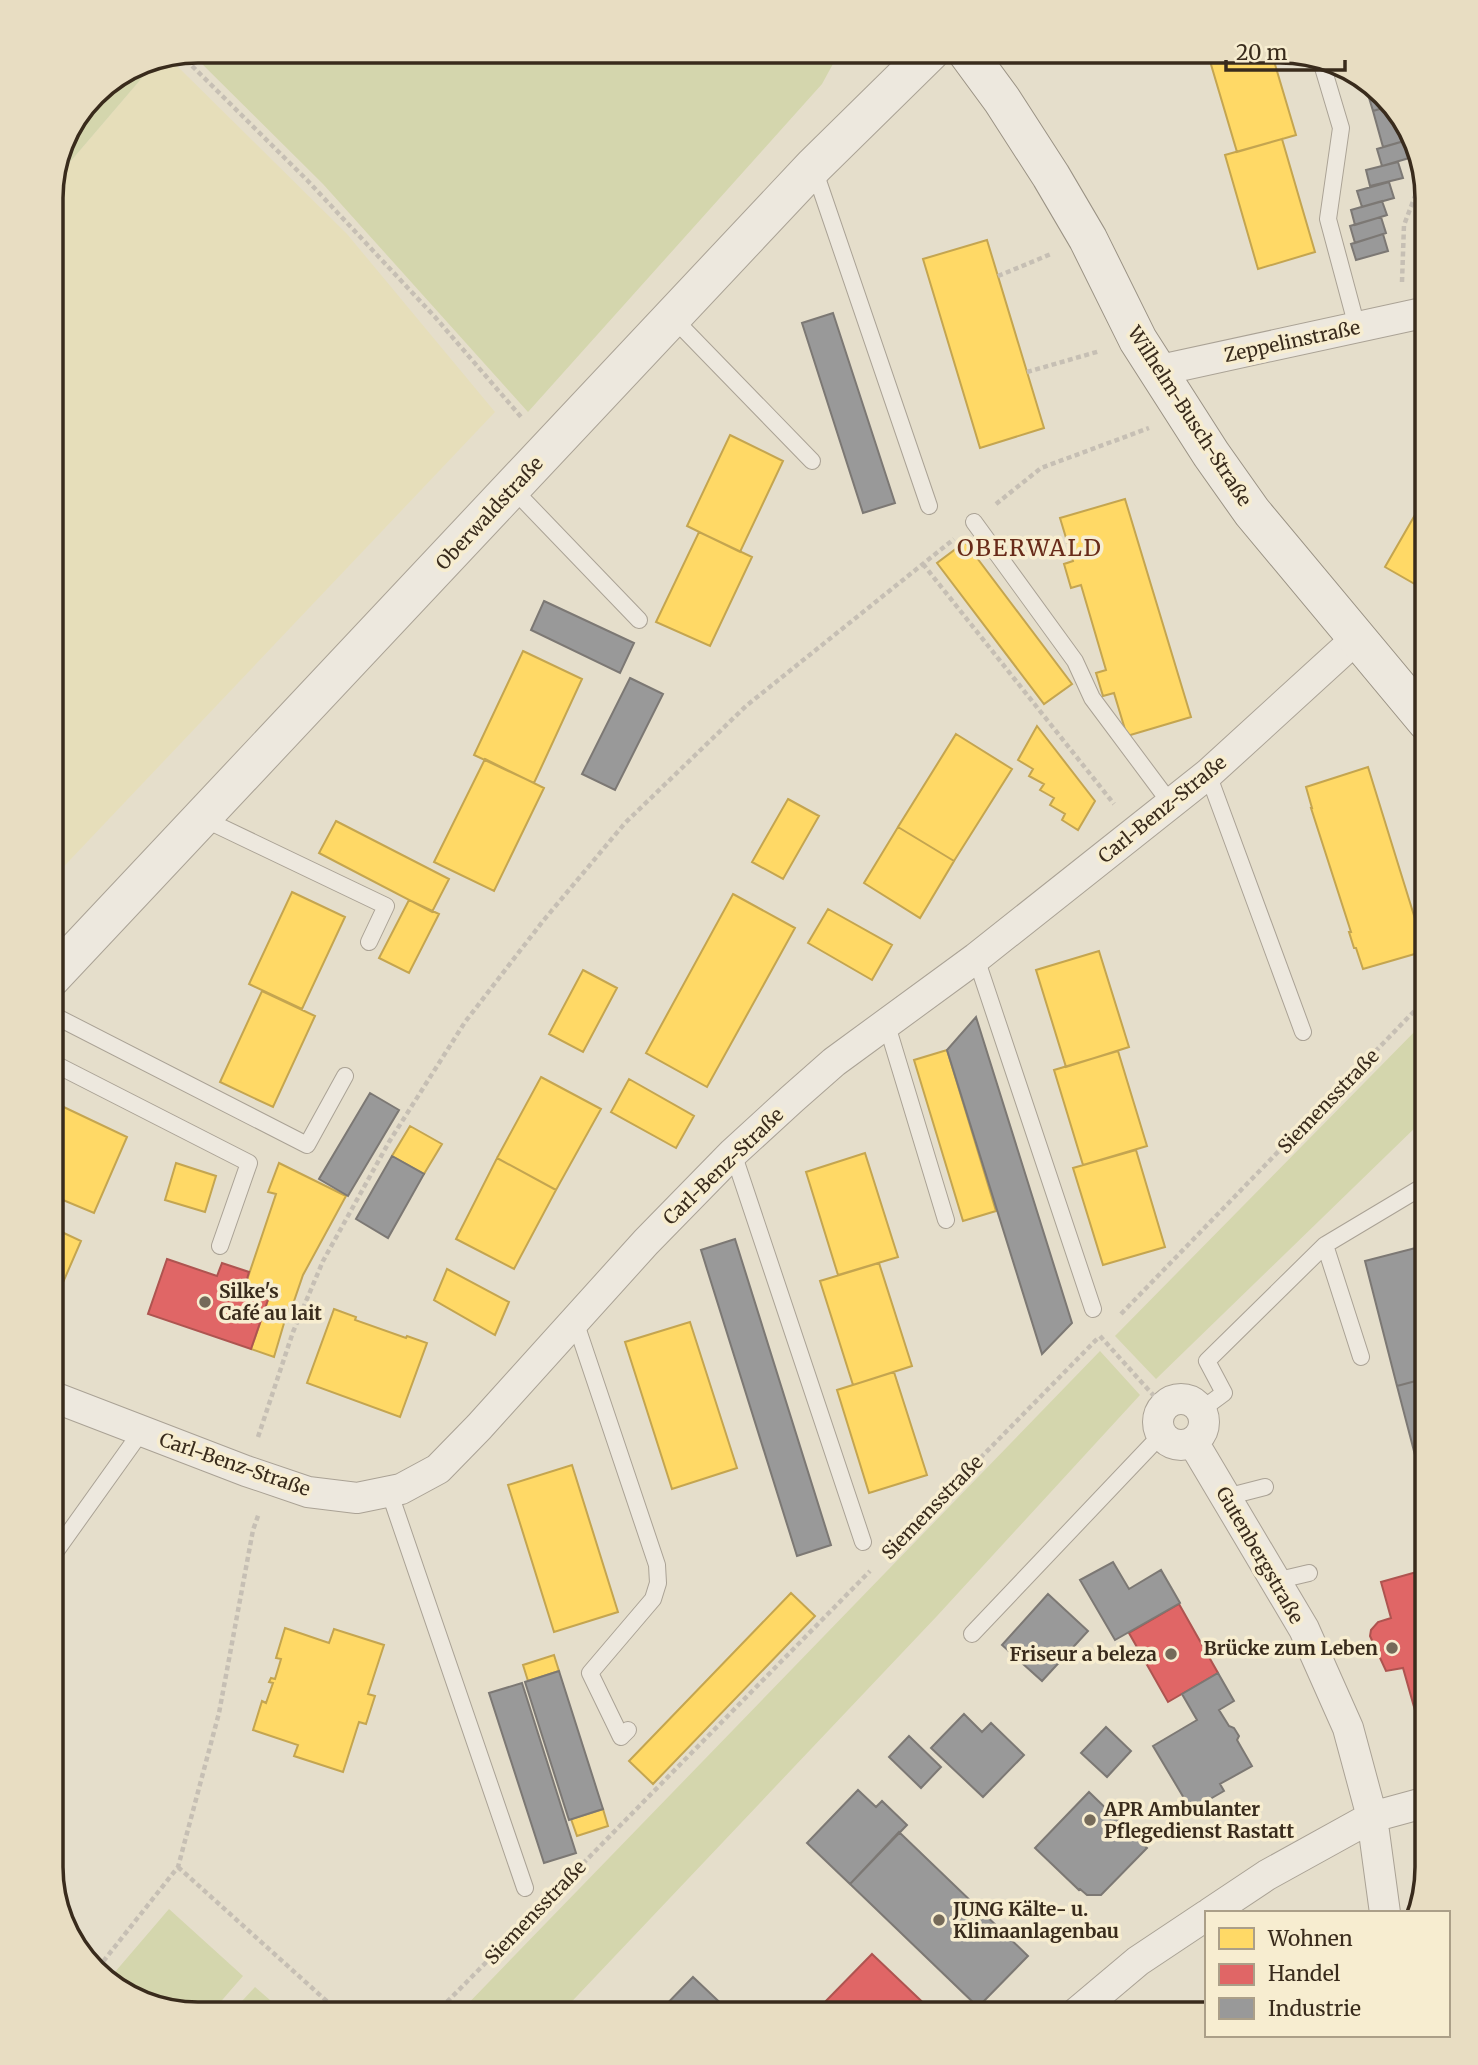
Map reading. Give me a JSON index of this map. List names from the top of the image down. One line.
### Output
{"streets":{"street":["Zeppelinstraße","Wilhelm-Busch-Straße","Oberwaldstraße","Carl-Benz-Straße","Gutenbergstraße"],"path":["Siemensstraße"]},"crossings":[["Zeppelinstraße","Wilhelm-Busch-Straße"],["Wilhelm-Busch-Straße","Carl-Benz-Straße"]],"districts":["OBERWALD"],"places":["Silke's Café au lait","Brücke zum Leben","Friseur a beleza","APR Ambulanter Pflegedienst Rastatt","JUNG Kälte- u. Klimaanlagenbau"],"legend":["Wohnen","Handel","Industrie"],"scale_bar":"20 m"}
